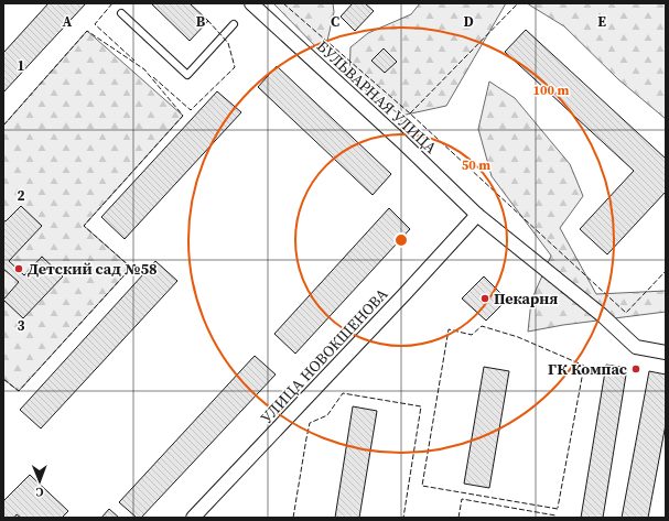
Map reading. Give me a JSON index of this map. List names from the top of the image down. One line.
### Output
{"streets":{"street":["БУЛЬВАРНАЯ УЛИЦА","УЛИЦА НОВОКШЕНОВА"]},"crossings":[["БУЛЬВАРНАЯ УЛИЦА","УЛИЦА НОВОКШЕНОВА"]],"places":["Детский сад №58","Пекарня","ГК Компас"],"north":"bottom","grid":{"columns":["A","B","C","D","E"],"rows":["1","2","3"]},"rings":["100 m","50 m"]}
